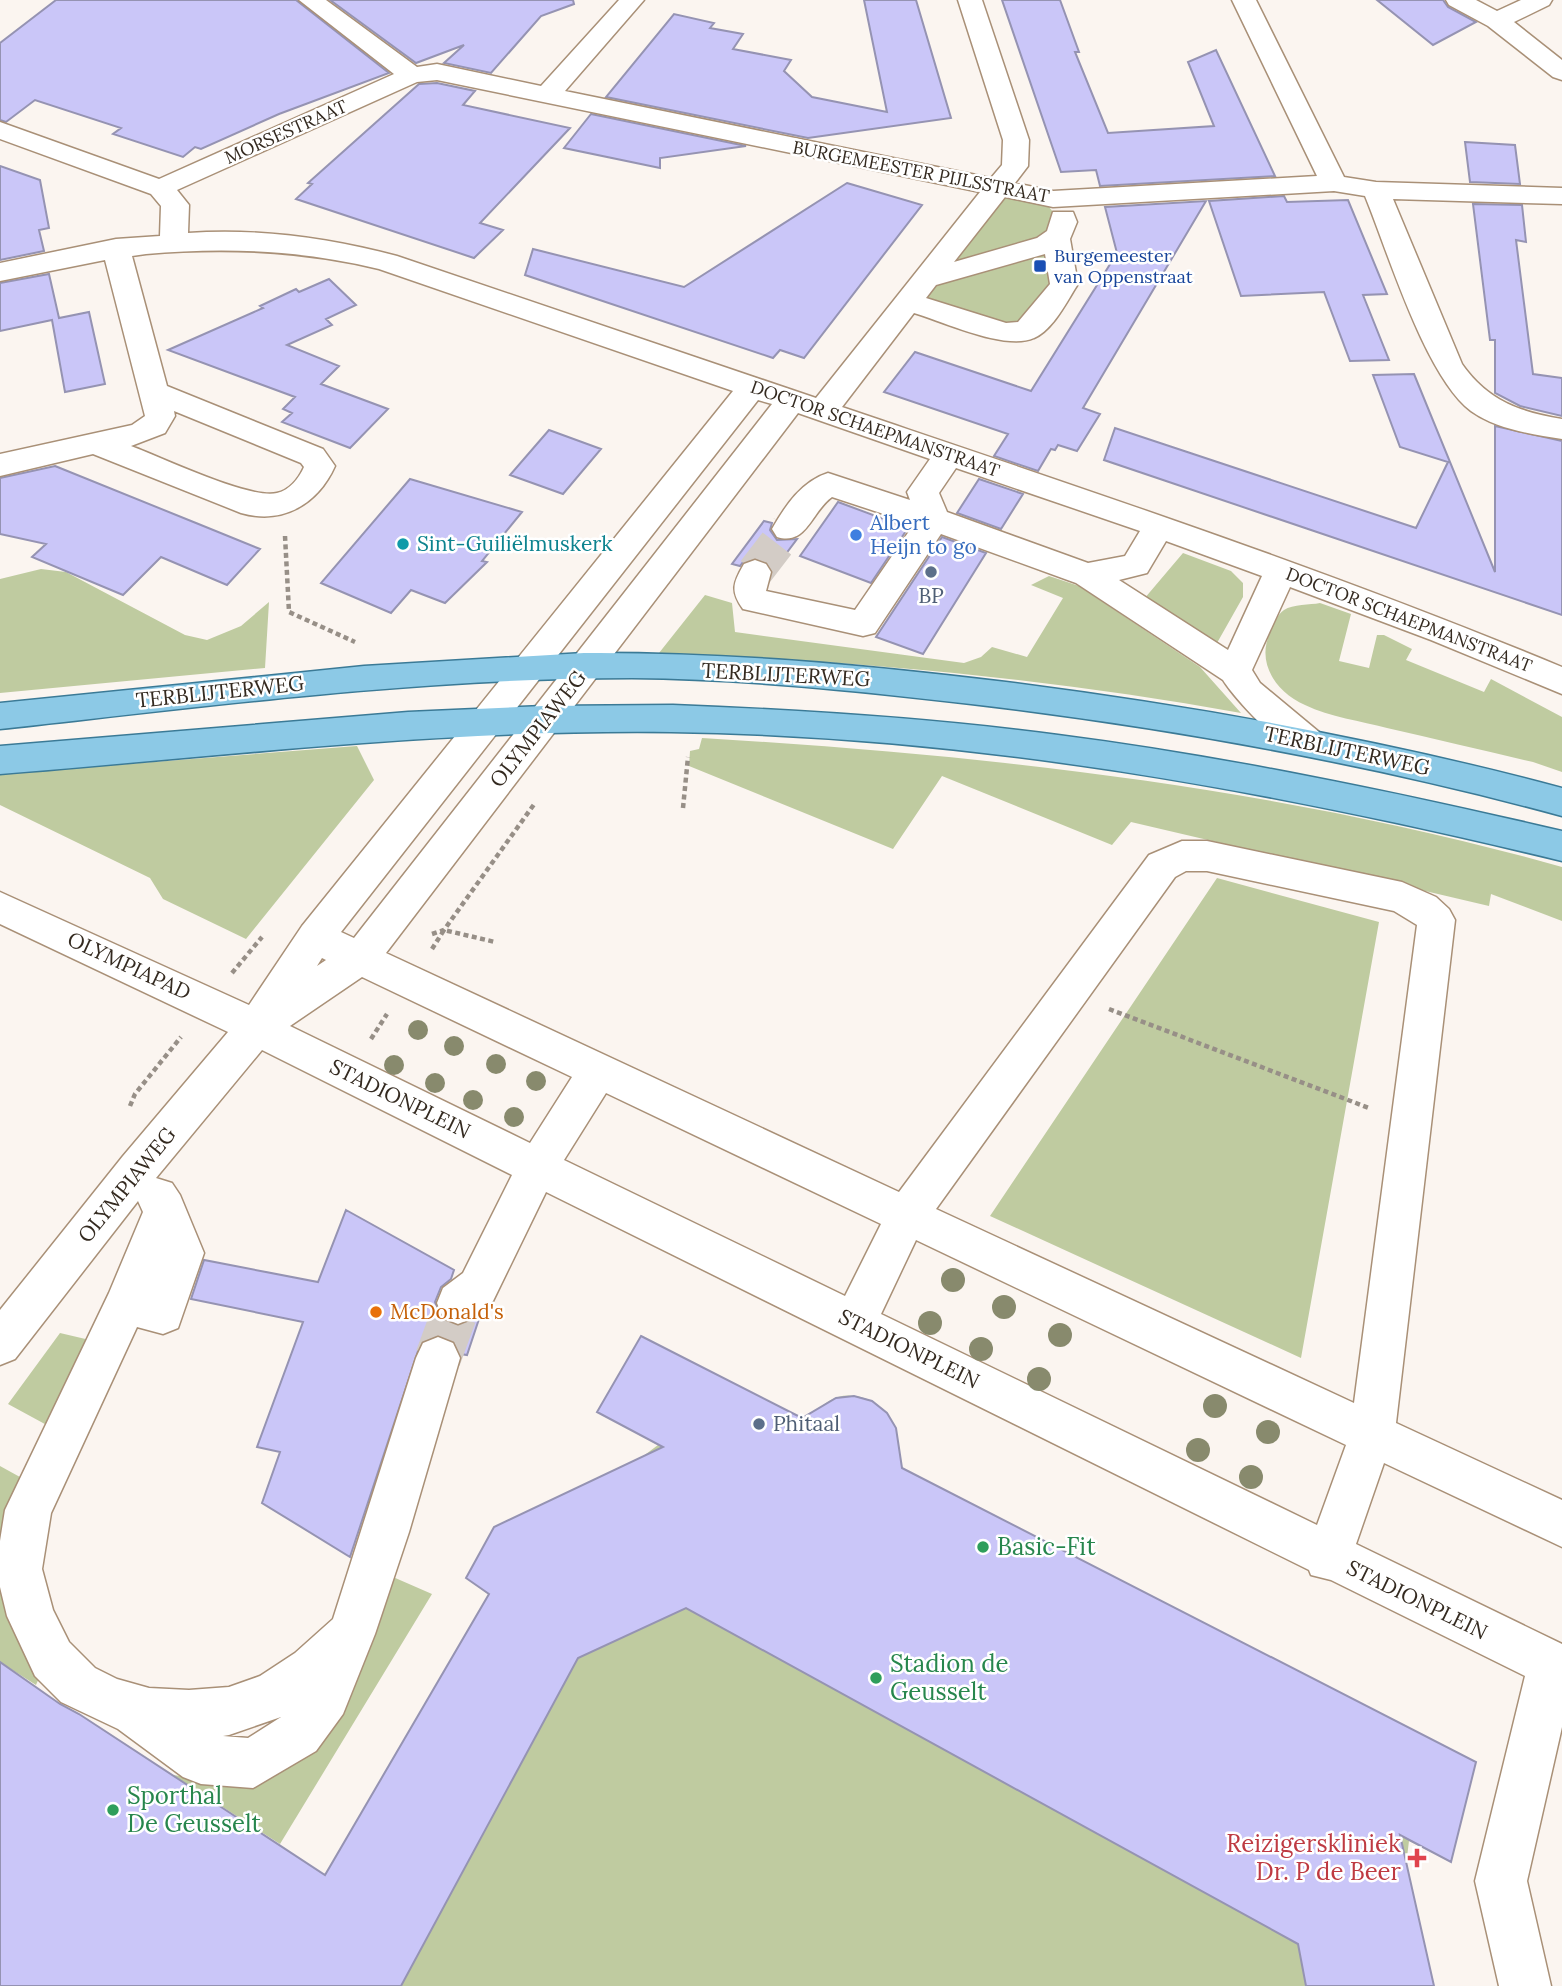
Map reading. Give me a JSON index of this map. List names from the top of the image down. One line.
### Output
{"streets":{"main road":["TERBLIJTERWEG"],"street":["MORSESTRAAT","BURGEMEESTER PIJLSSTRAAT","DOCTOR SCHAEPMANSTRAAT","OLYMPIAWEG","OLYMPIAPAD","STADIONPLEIN"]},"crossings":[["MORSESTRAAT","BURGEMEESTER PIJLSSTRAAT"],["DOCTOR SCHAEPMANSTRAAT","OLYMPIAWEG"],["TERBLIJTERWEG","OLYMPIAWEG"],["OLYMPIAWEG","OLYMPIAPAD"],["OLYMPIAWEG","STADIONPLEIN"],["OLYMPIAPAD","STADIONPLEIN"]],"places":{"transit":["Burgemeester van Oppenstraat"],"other":["Albert Heijn to go","Sint-Guiliëlmuskerk","BP","McDonald's","Phitaal","Basic-Fit","Stadion de Geusselt","Sporthal De Geusselt"],"health":["Reizigerskliniek Dr. P de Beer"]}}
